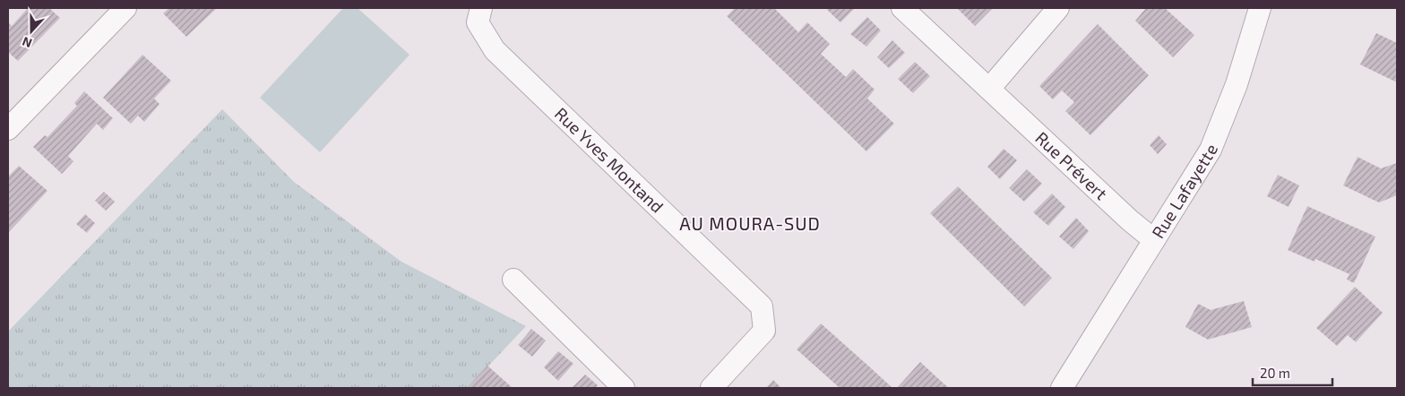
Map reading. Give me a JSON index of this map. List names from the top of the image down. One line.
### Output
{"streets":{"street":["Rue Yves Montand","Rue Prévert","Rue Lafayette"]},"crossings":[["Rue Prévert","Rue Lafayette"]],"districts":["AU MOURA-SUD"],"scale_bar":"20 m","north":"bottom"}
